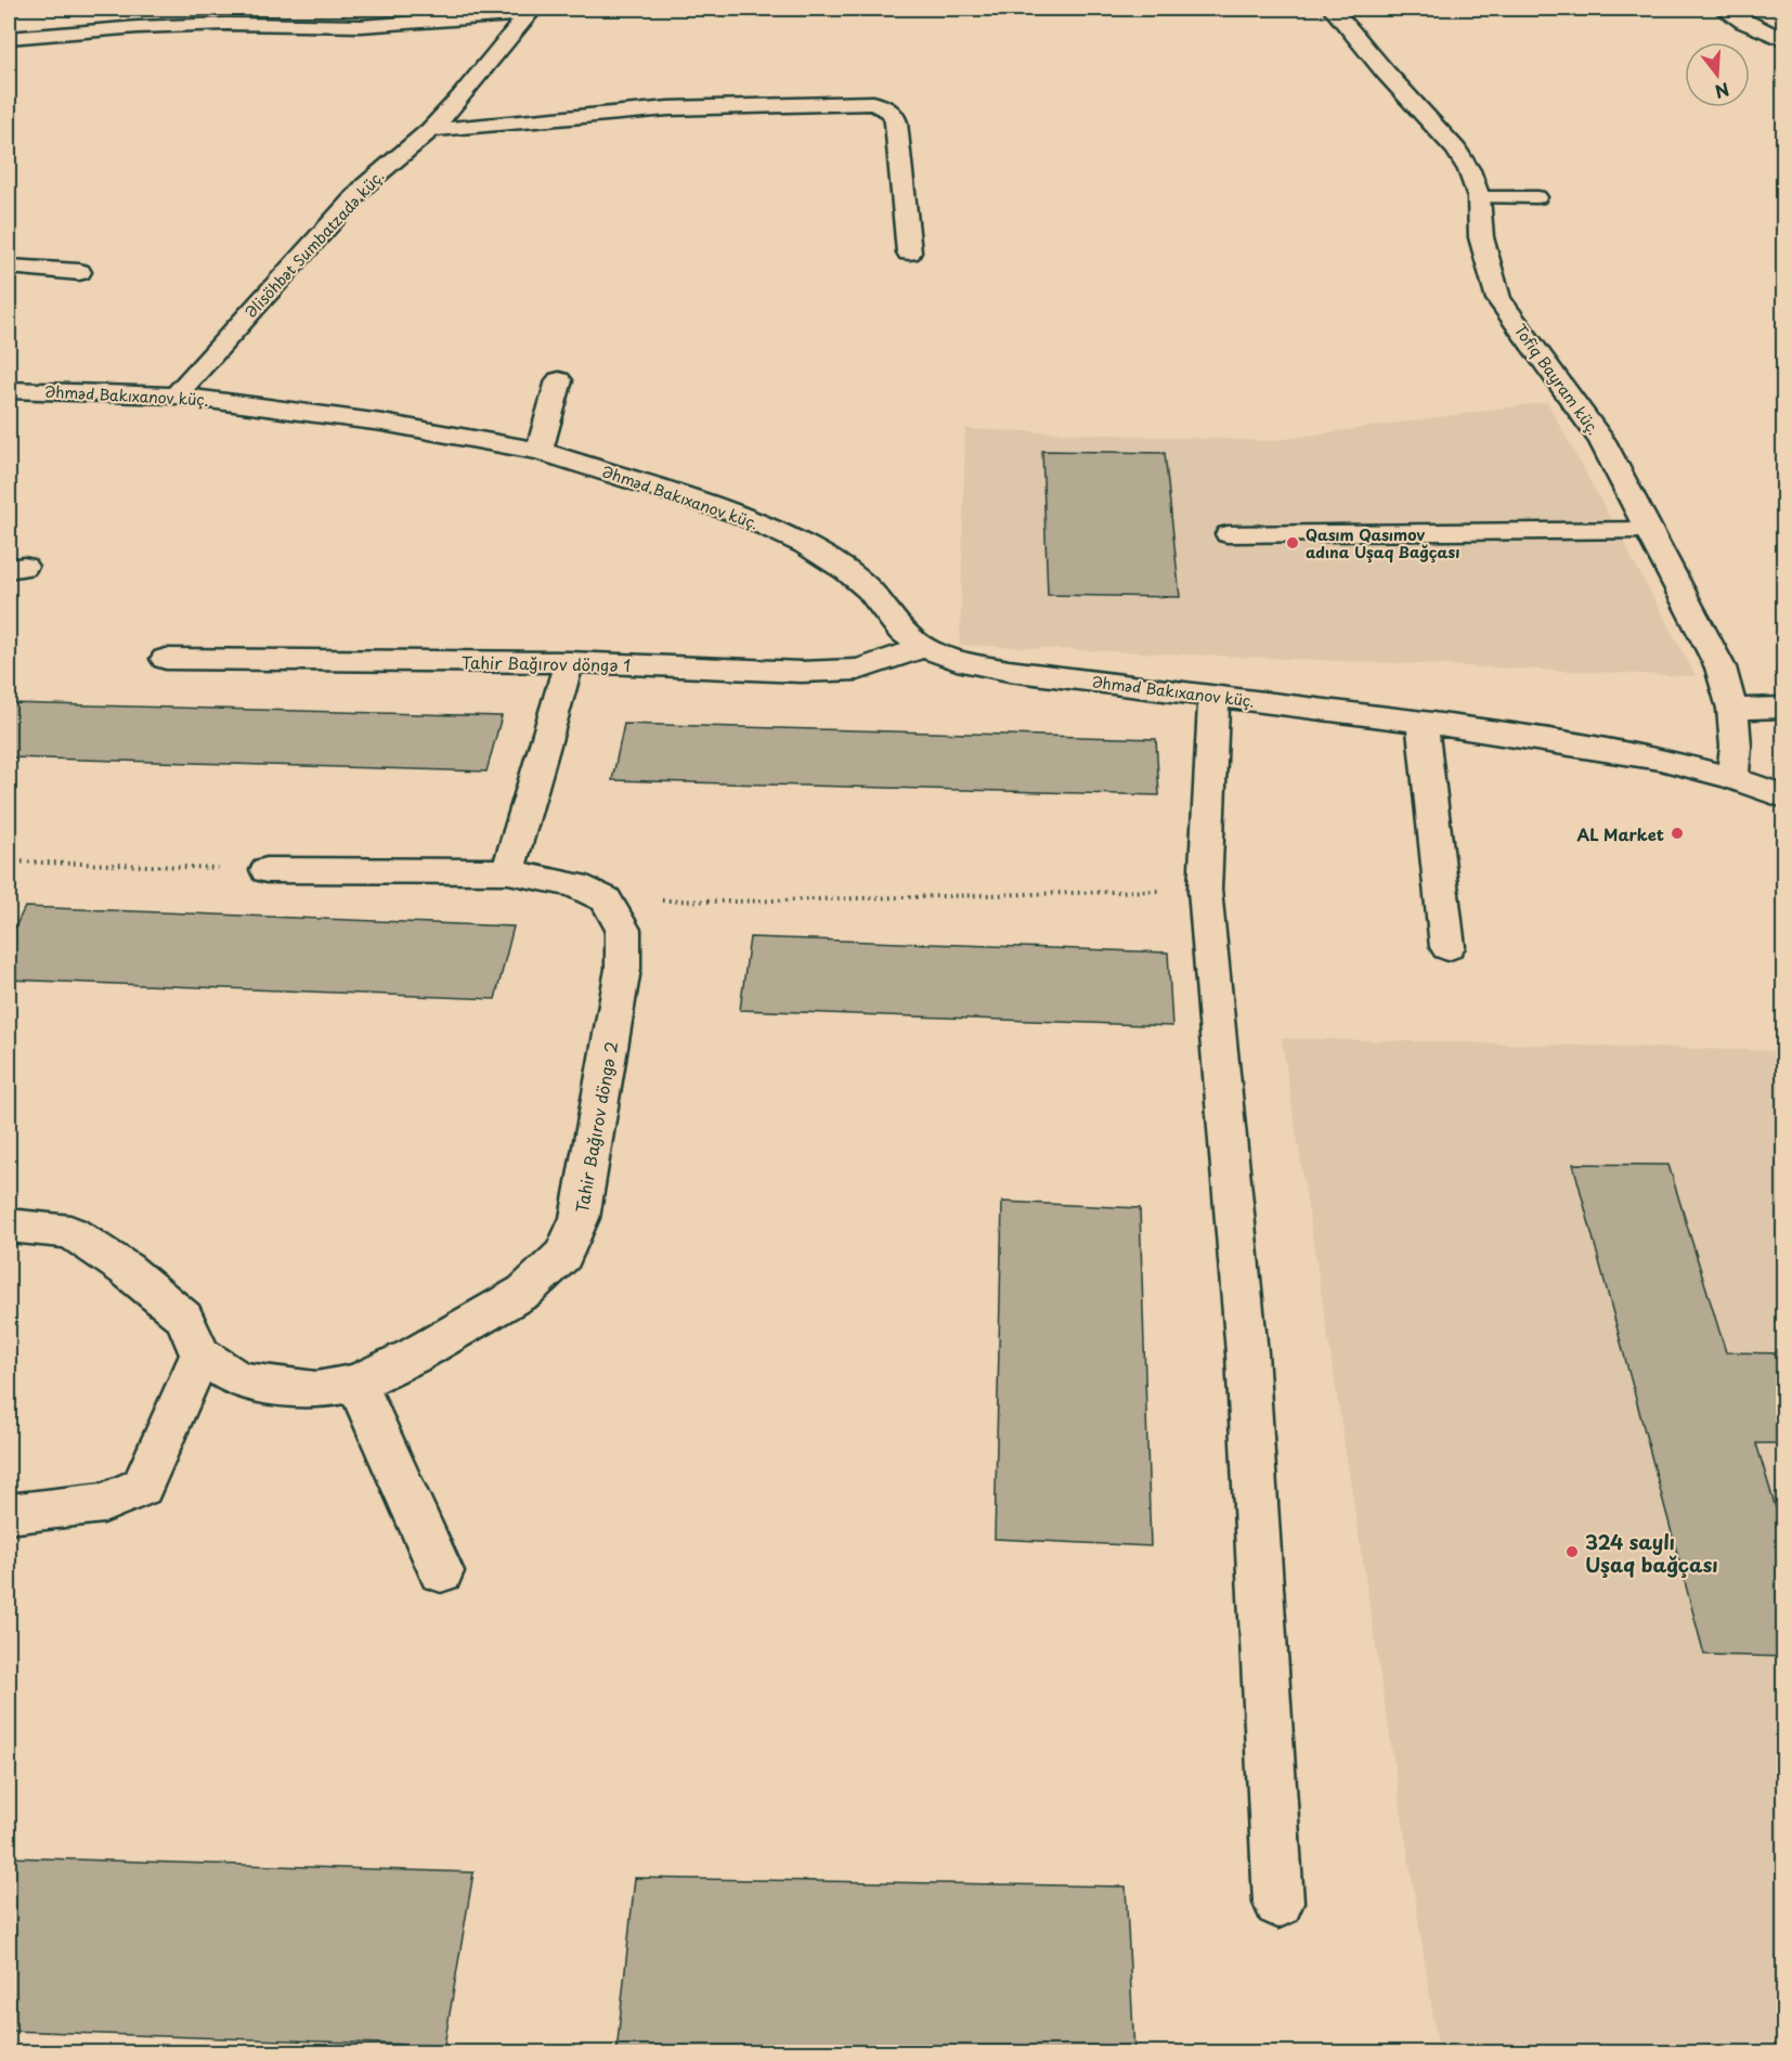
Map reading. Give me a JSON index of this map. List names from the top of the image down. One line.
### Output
{"streets":{"street":["Əlisöhbət Sumbatzadə küç.","Tofiq Bayram küç.","Əhməd Bakıxanov küç.","Tahir Bağırov döngə 1","Tahir Bağırov döngə 2"]},"crossings":[["Əlisöhbət Sumbatzadə küç.","Əhməd Bakıxanov küç."],["Tofiq Bayram küç.","Əhməd Bakıxanov küç."],["Əhməd Bakıxanov küç.","Tahir Bağırov döngə 1"]],"places":["Qasım Qasımov adına Uşaq Bağçası","AL Market","324 saylı Uşaq bağçası"],"north":"bottom"}
